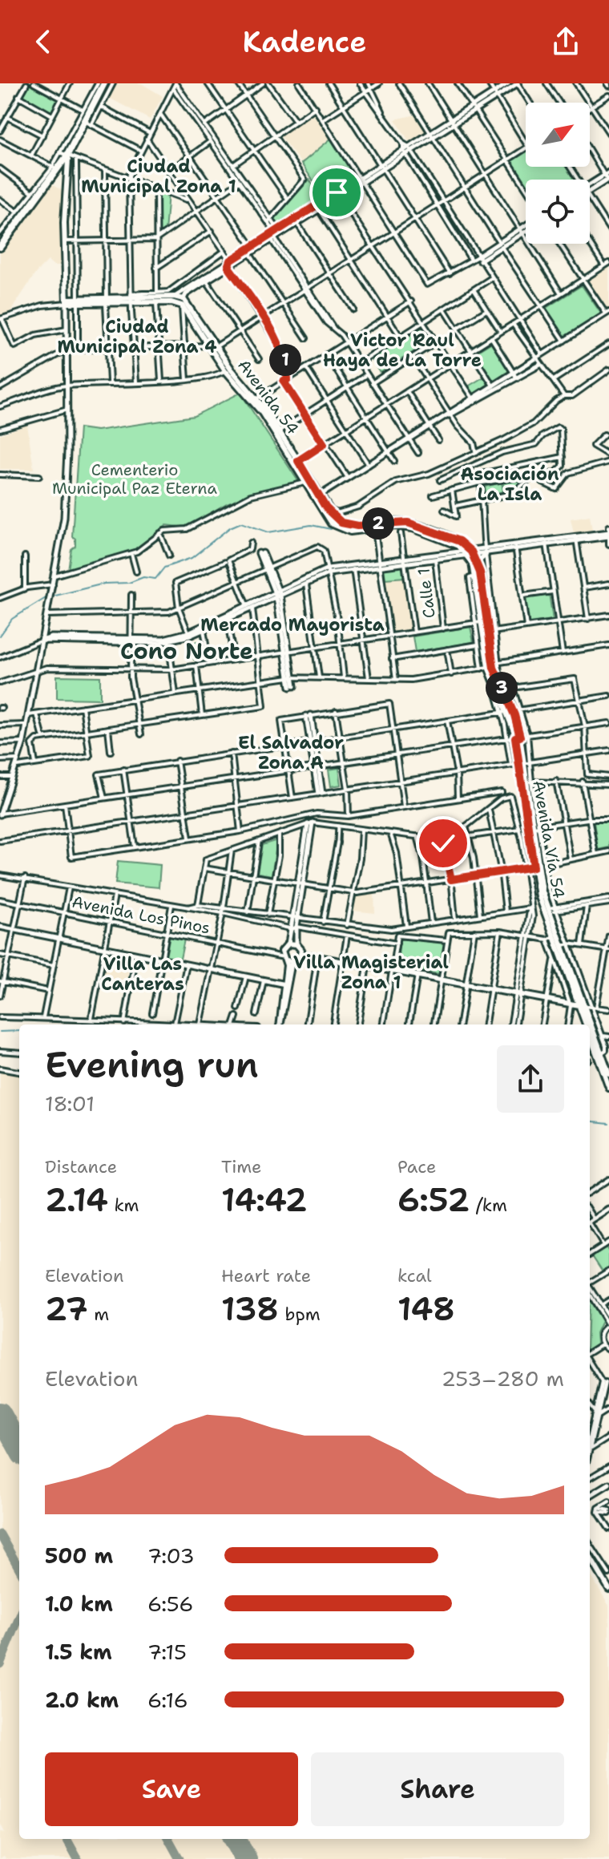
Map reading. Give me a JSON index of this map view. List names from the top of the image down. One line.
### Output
{"streets":{"main road":["Avenida 54","Avenida Vía 54"],"street":["Calle 1","Avenida Los Pinos"]},"districts":["Ciudad Municipal Zona 1","Ciudad Municipal Zona 4","Victor Raul Haya de La Torre","Asociación La Isla","Mercado Mayorista","Cono Norte","El Salvador Zona A","Villa Magisterial Zona 1","Villa Las Canteras"],"parks":["Cementerio Municipal Paz Eterna"],"north":"top right","page":{"header":"Kadence","pins":["1","2","3"],"heading":["Evening run","18:01"],"stats":[["Distance","2.14 km"],["Time","14:42"],["Pace","6:52 /km"],["Elevation","27 m"],["Heart rate","138 bpm"],["kcal","148"]],"chart":["Elevation","253–280 m"],"list":[{"name":"500 m","note":"7:03"},{"name":"1.0 km","note":"6:56"},{"name":"1.5 km","note":"7:15"},{"name":"2.0 km","note":"6:16"}],"buttons":["Save","Share"]}}
